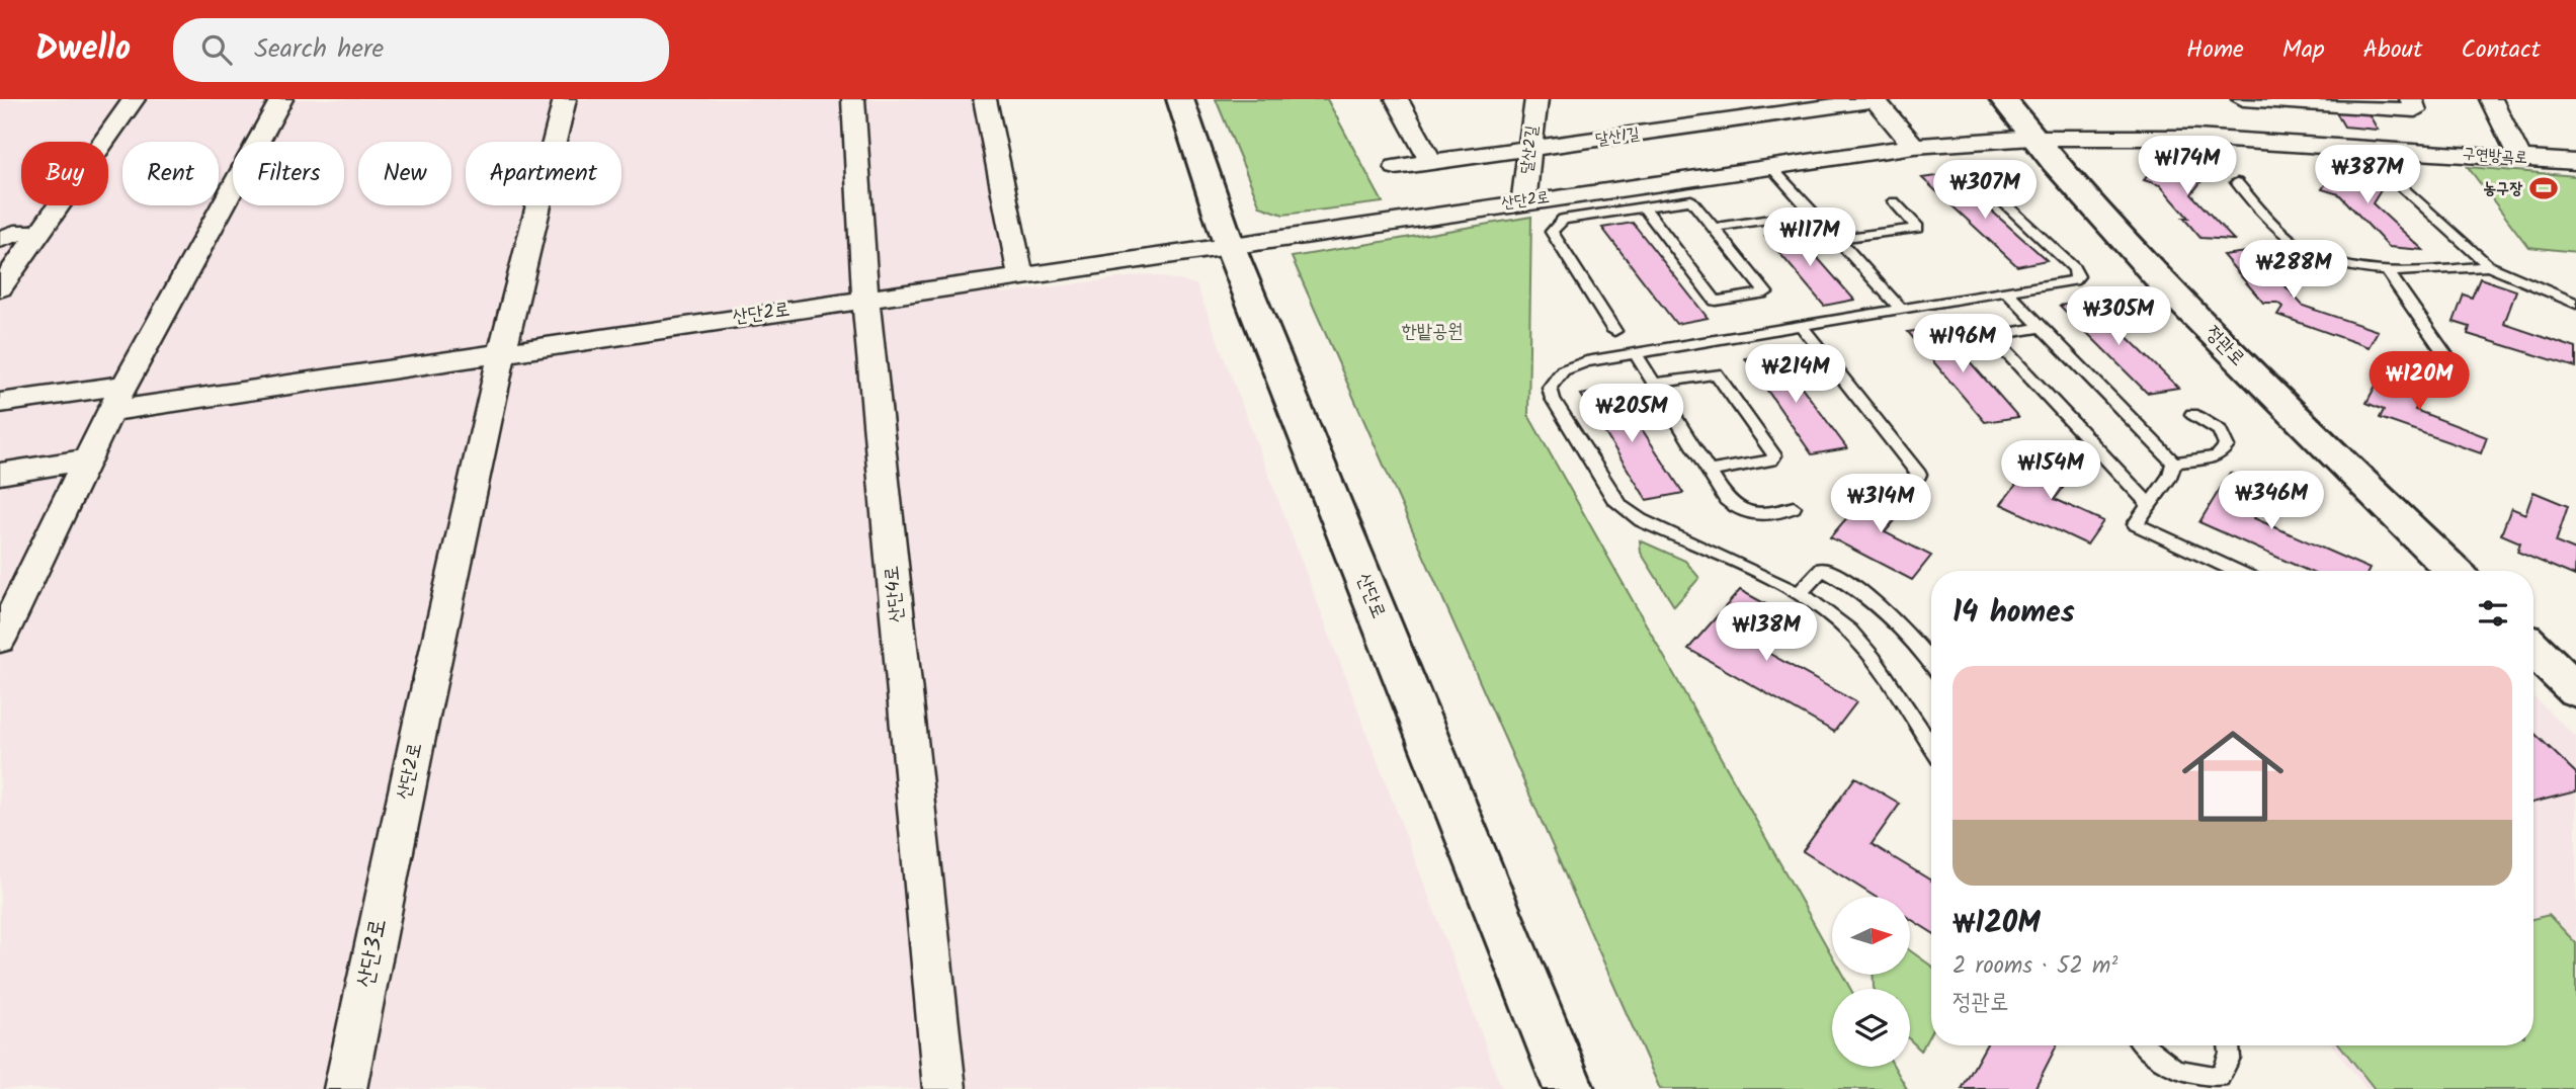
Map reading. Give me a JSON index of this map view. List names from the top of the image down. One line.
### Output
{"streets":{"street":["달산1길","달산2길","구연방곡로","산단2로","정관로","산단4로","산단로","산단3로"]},"crossings":[["달산1길","달산2길"],["달산2길","산단2로"],["구연방곡로","산단2로"],["구연방곡로","정관로"],["산단2로","정관로"],["산단2로","산단4로"],["산단2로","산단로"],["산단2로","산단3로"]],"parks":["한밭공원"],"places":{"sports":["농구장"]},"north":"right","page":{"header":"Dwello","search":"Search here","nav":["Home","Map","About","Contact"],"price":["₩174M","₩387M","₩307M","₩117M","₩288M","₩305M","₩196M","₩214M","₩120M","₩205M","₩154M","₩346M","₩314M","₩138M"],"chip":["Buy","Rent","Filters","New","Apartment"],"heading":"14 homes","list":[{"name":"₩120M","note":"2 rooms · 52 m² · 정관로"}]}}
